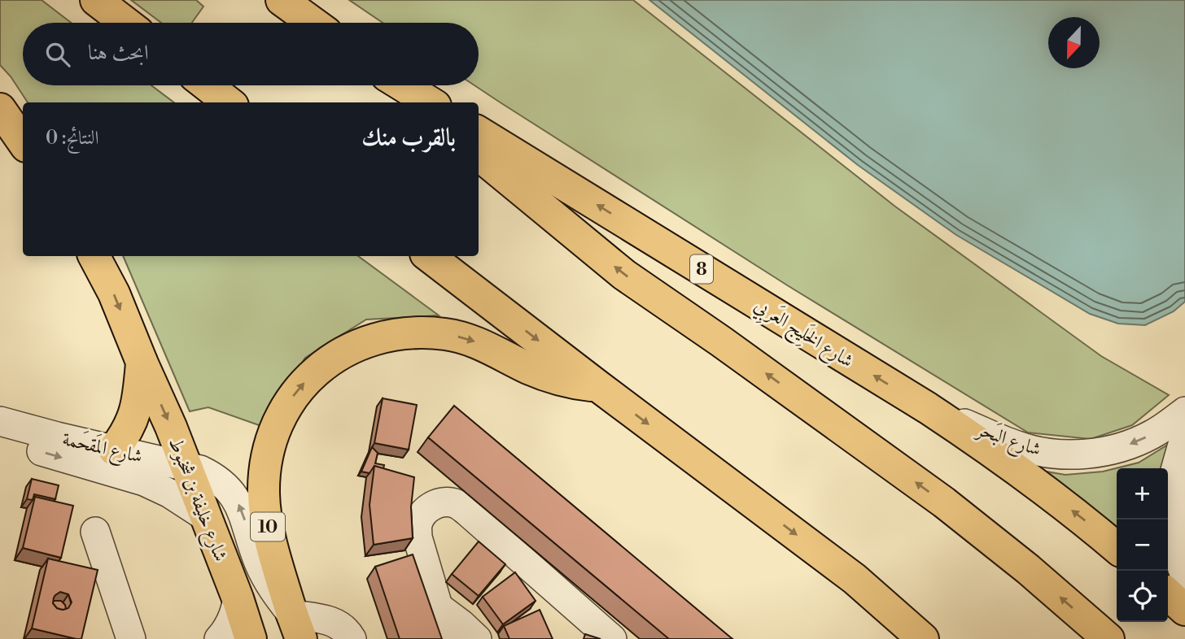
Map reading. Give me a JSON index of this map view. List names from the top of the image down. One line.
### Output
{"streets":{"main road":["8","شارع الخَلِيج العَربِي","شارع خليفة بن شخبوط","10"],"street":["شارع البَحر","شارع المَقحَمة"]},"crossings":[["شارع الخَلِيج العَربِي","شارع البَحر"],["شارع المَقحَمة","شارع خليفة بن شخبوط"],["شارع المَقحَمة","10"]],"one_way":["شارع البَحر","شارع خليفة بن شخبوط"],"north":"bottom","page":{"search":"ابحث هنا","heading":["بالقرب منك","النتائج: 0"],"map_buttons":["+","−"]}}
